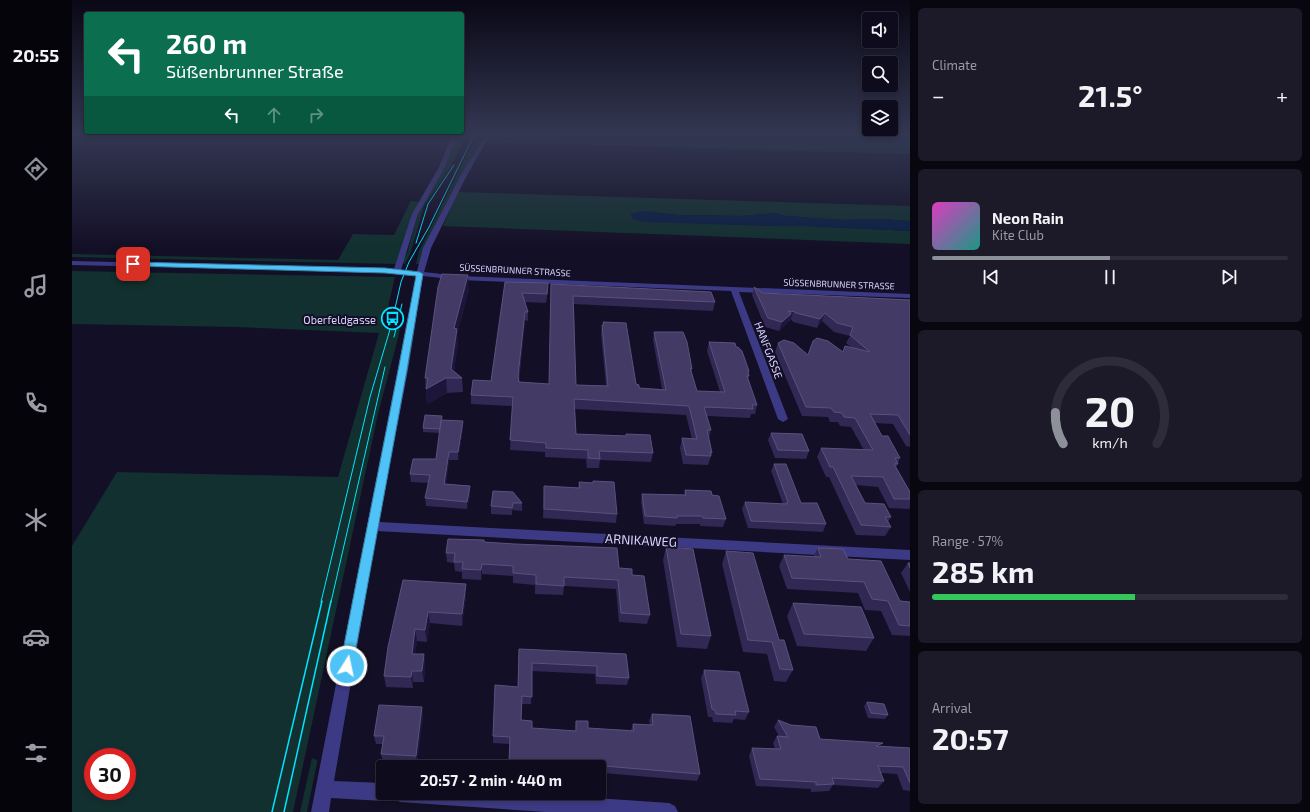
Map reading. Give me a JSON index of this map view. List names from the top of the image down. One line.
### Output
{"streets":{"street":["SÜSSENBRUNNER STRASSE","HANFGASSE","ARNIKAWEG"]},"crossings":[["SÜSSENBRUNNER STRASSE","HANFGASSE"]],"places":{"bus stop":["Oberfeldgasse"]},"page":{"tabs":"20:55","tile":["Climate",["Range · 57%","285 km"],["Arrival","20:57"]],"turn":["260 m","Süßenbrunner Straße"],"heat":["−","21.5°","+"],"song":["Neon Rain","Kite Club"],"limit":"30","trip":"20:57 · 2 min · 440 m","gauge":["20","km/h"]}}
